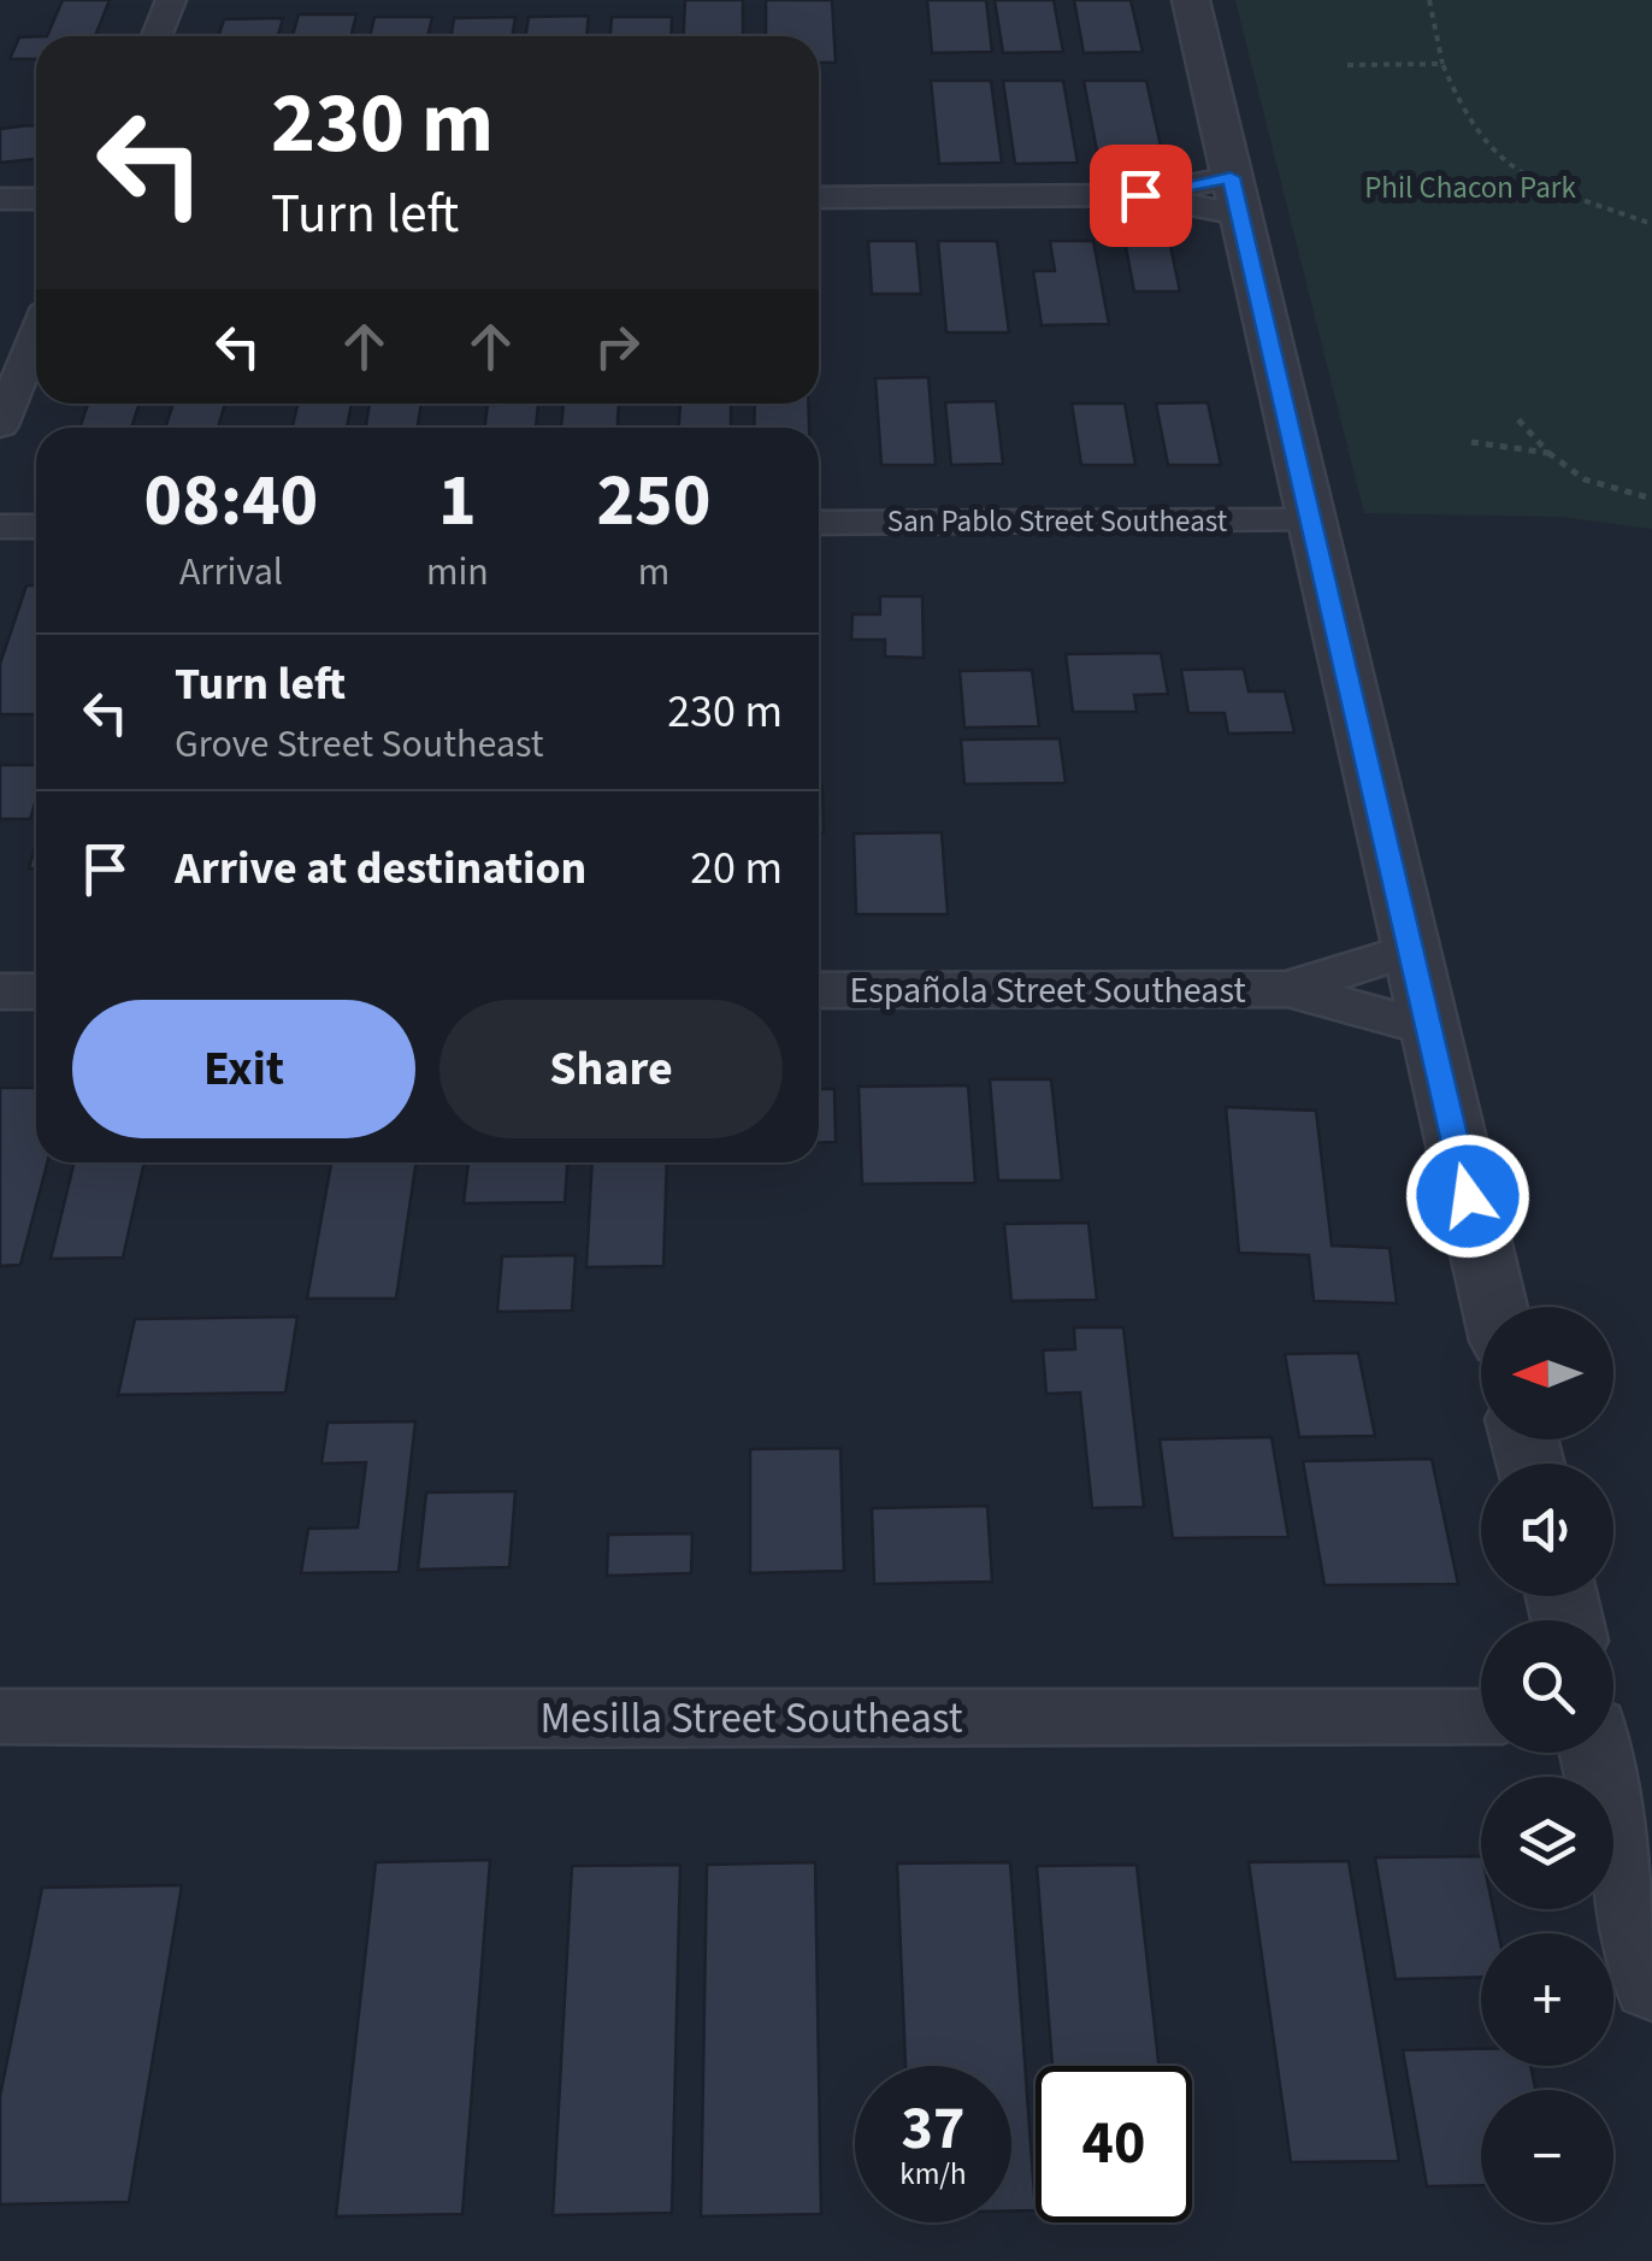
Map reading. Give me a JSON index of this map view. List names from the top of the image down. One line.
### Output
{"streets":{"street":["San Pablo Street Southeast","Española Street Southeast","Mesilla Street Southeast"]},"parks":["Phil Chacon Park"],"north":"left","page":{"turn":["230 m","Turn left"],"eta":["08:40","Arrival","1","min","250","m"],"list":[{"name":"Turn left","note":"Grove Street Southeast","value":"230 m"},{"name":"Arrive at destination","value":"20 m"}],"buttons":["Exit","Share"],"map_buttons":["+","−"],"speed":"37 km/h","limit":"40"}}
